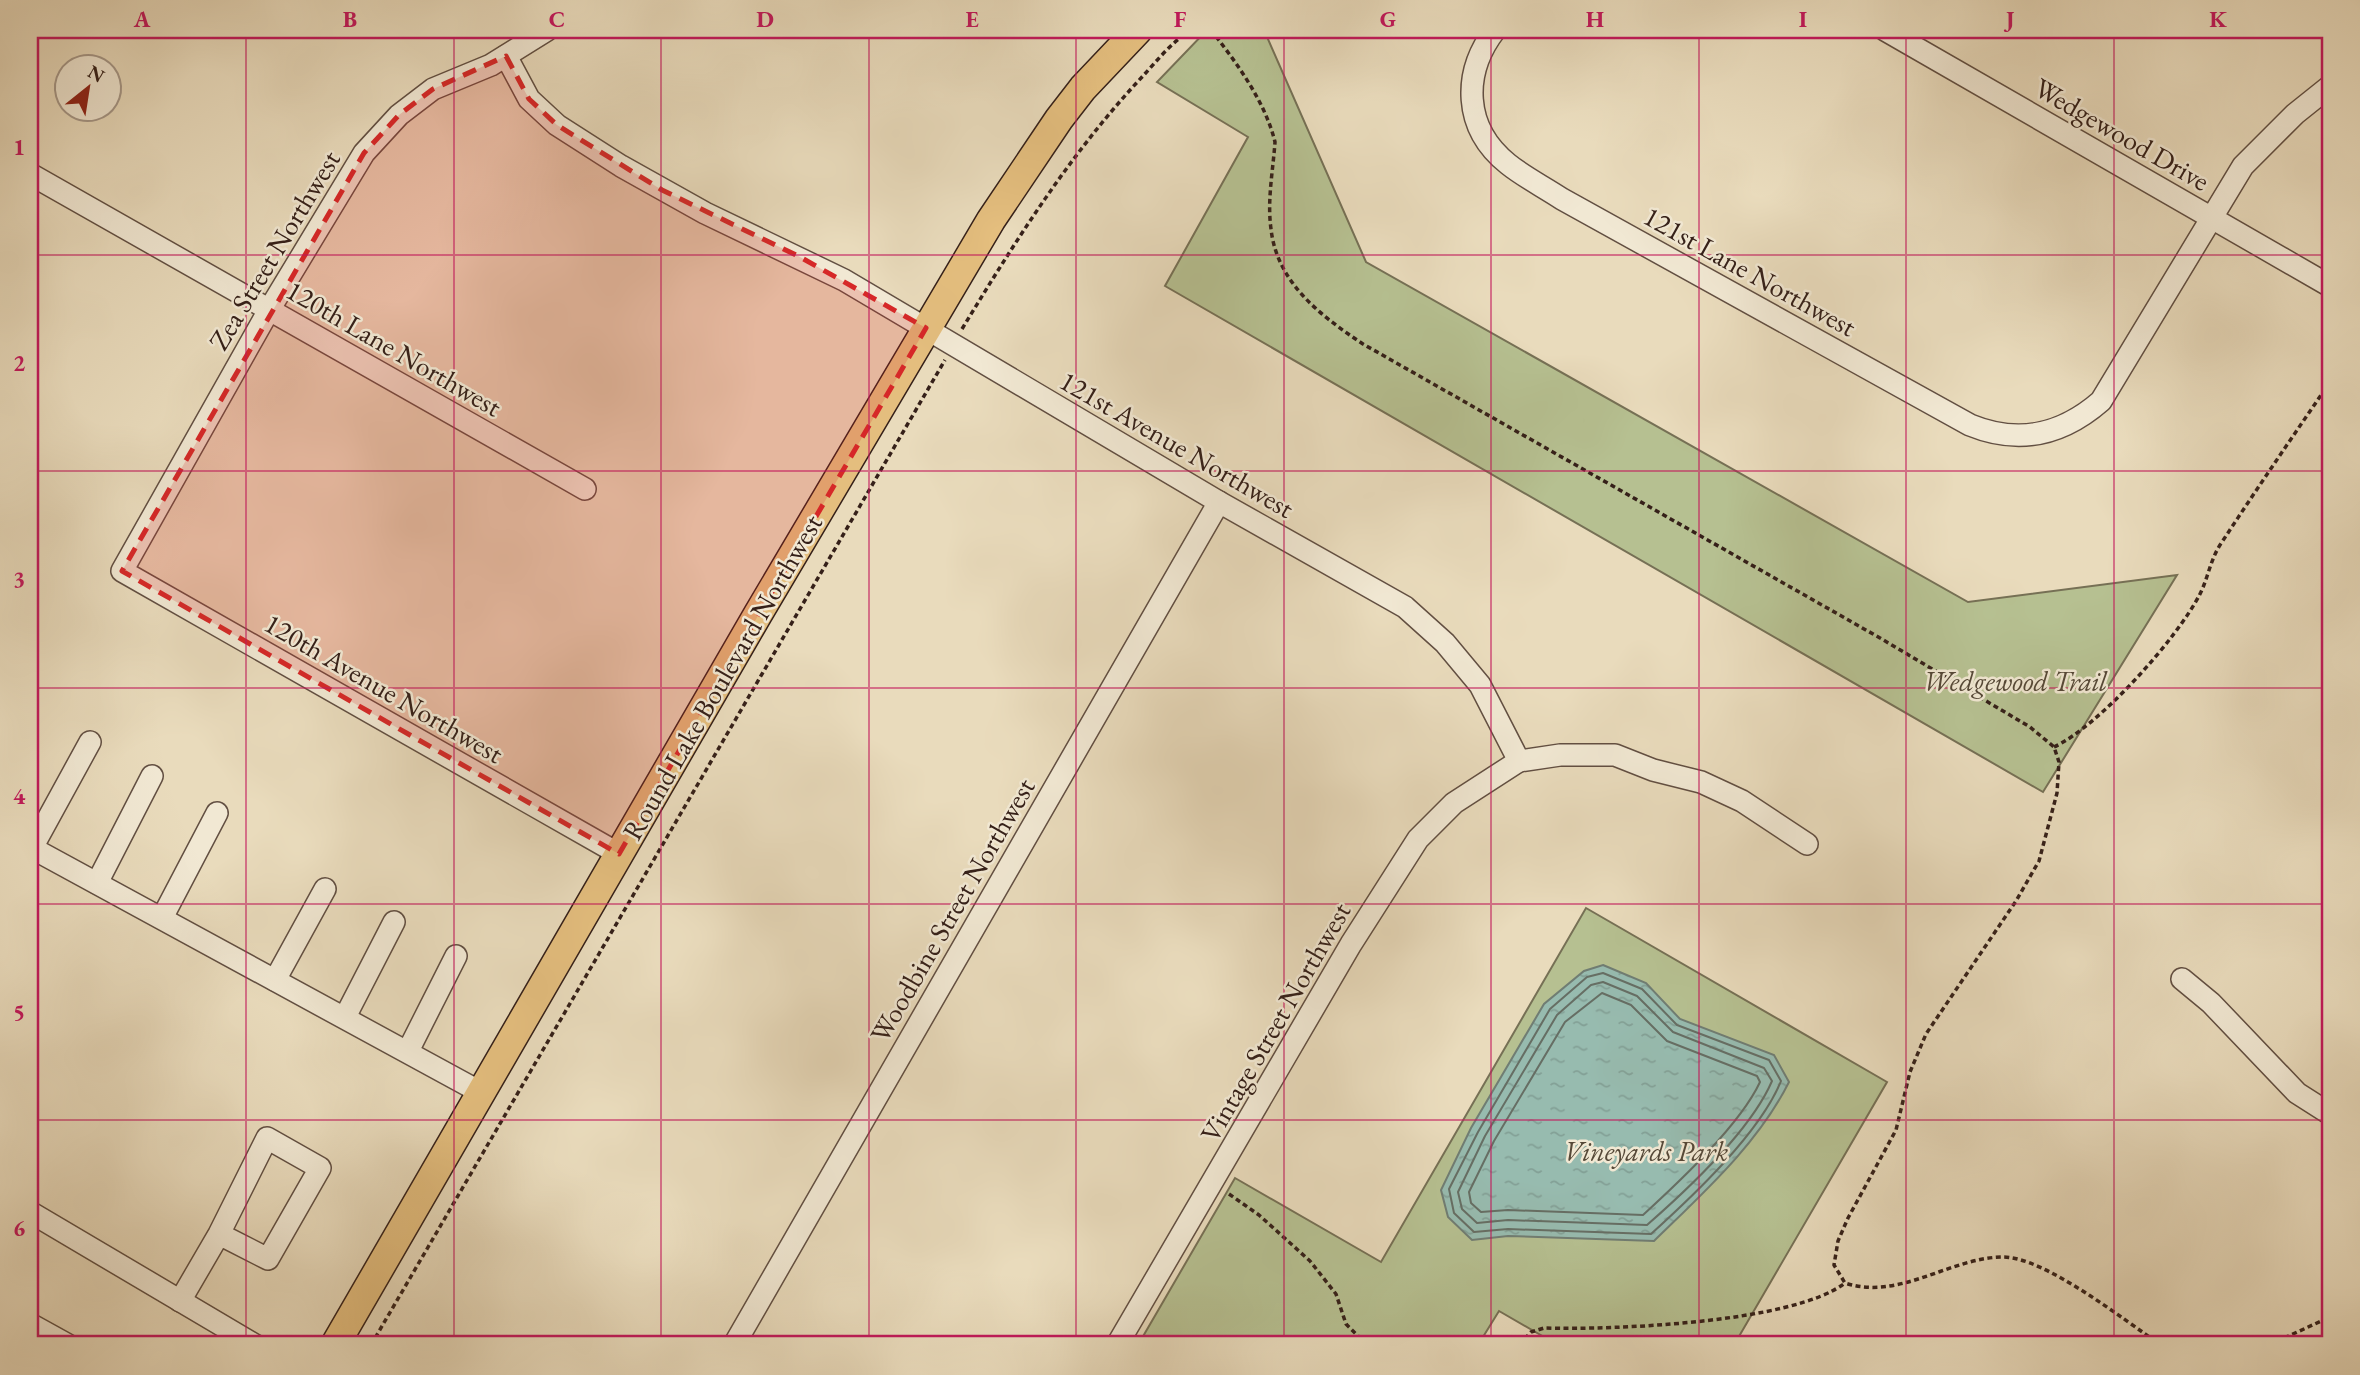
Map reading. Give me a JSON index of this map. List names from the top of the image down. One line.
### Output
{"streets":{"main road":["Round Lake Boulevard Northwest"],"street":["Wedgewood Drive","Zea Street Northwest","121st Lane Northwest","120th Lane Northwest","121st Avenue Northwest","120th Avenue Northwest","Woodbine Street Northwest","Vintage Street Northwest"]},"crossings":[["Wedgewood Drive","121st Lane Northwest"],["Zea Street Northwest","120th Lane Northwest"],["Zea Street Northwest","121st Avenue Northwest"],["Zea Street Northwest","120th Avenue Northwest"],["121st Avenue Northwest","Round Lake Boulevard Northwest"],["121st Avenue Northwest","Woodbine Street Northwest"],["121st Avenue Northwest","Vintage Street Northwest"],["Round Lake Boulevard Northwest","120th Avenue Northwest"]],"parks":["Wedgewood Trail","Vineyards Park"],"north":"top right","grid":{"columns":["A","B","C","D","E","F","G","H","I","J","K"],"rows":["1","2","3","4","5","6"]}}
